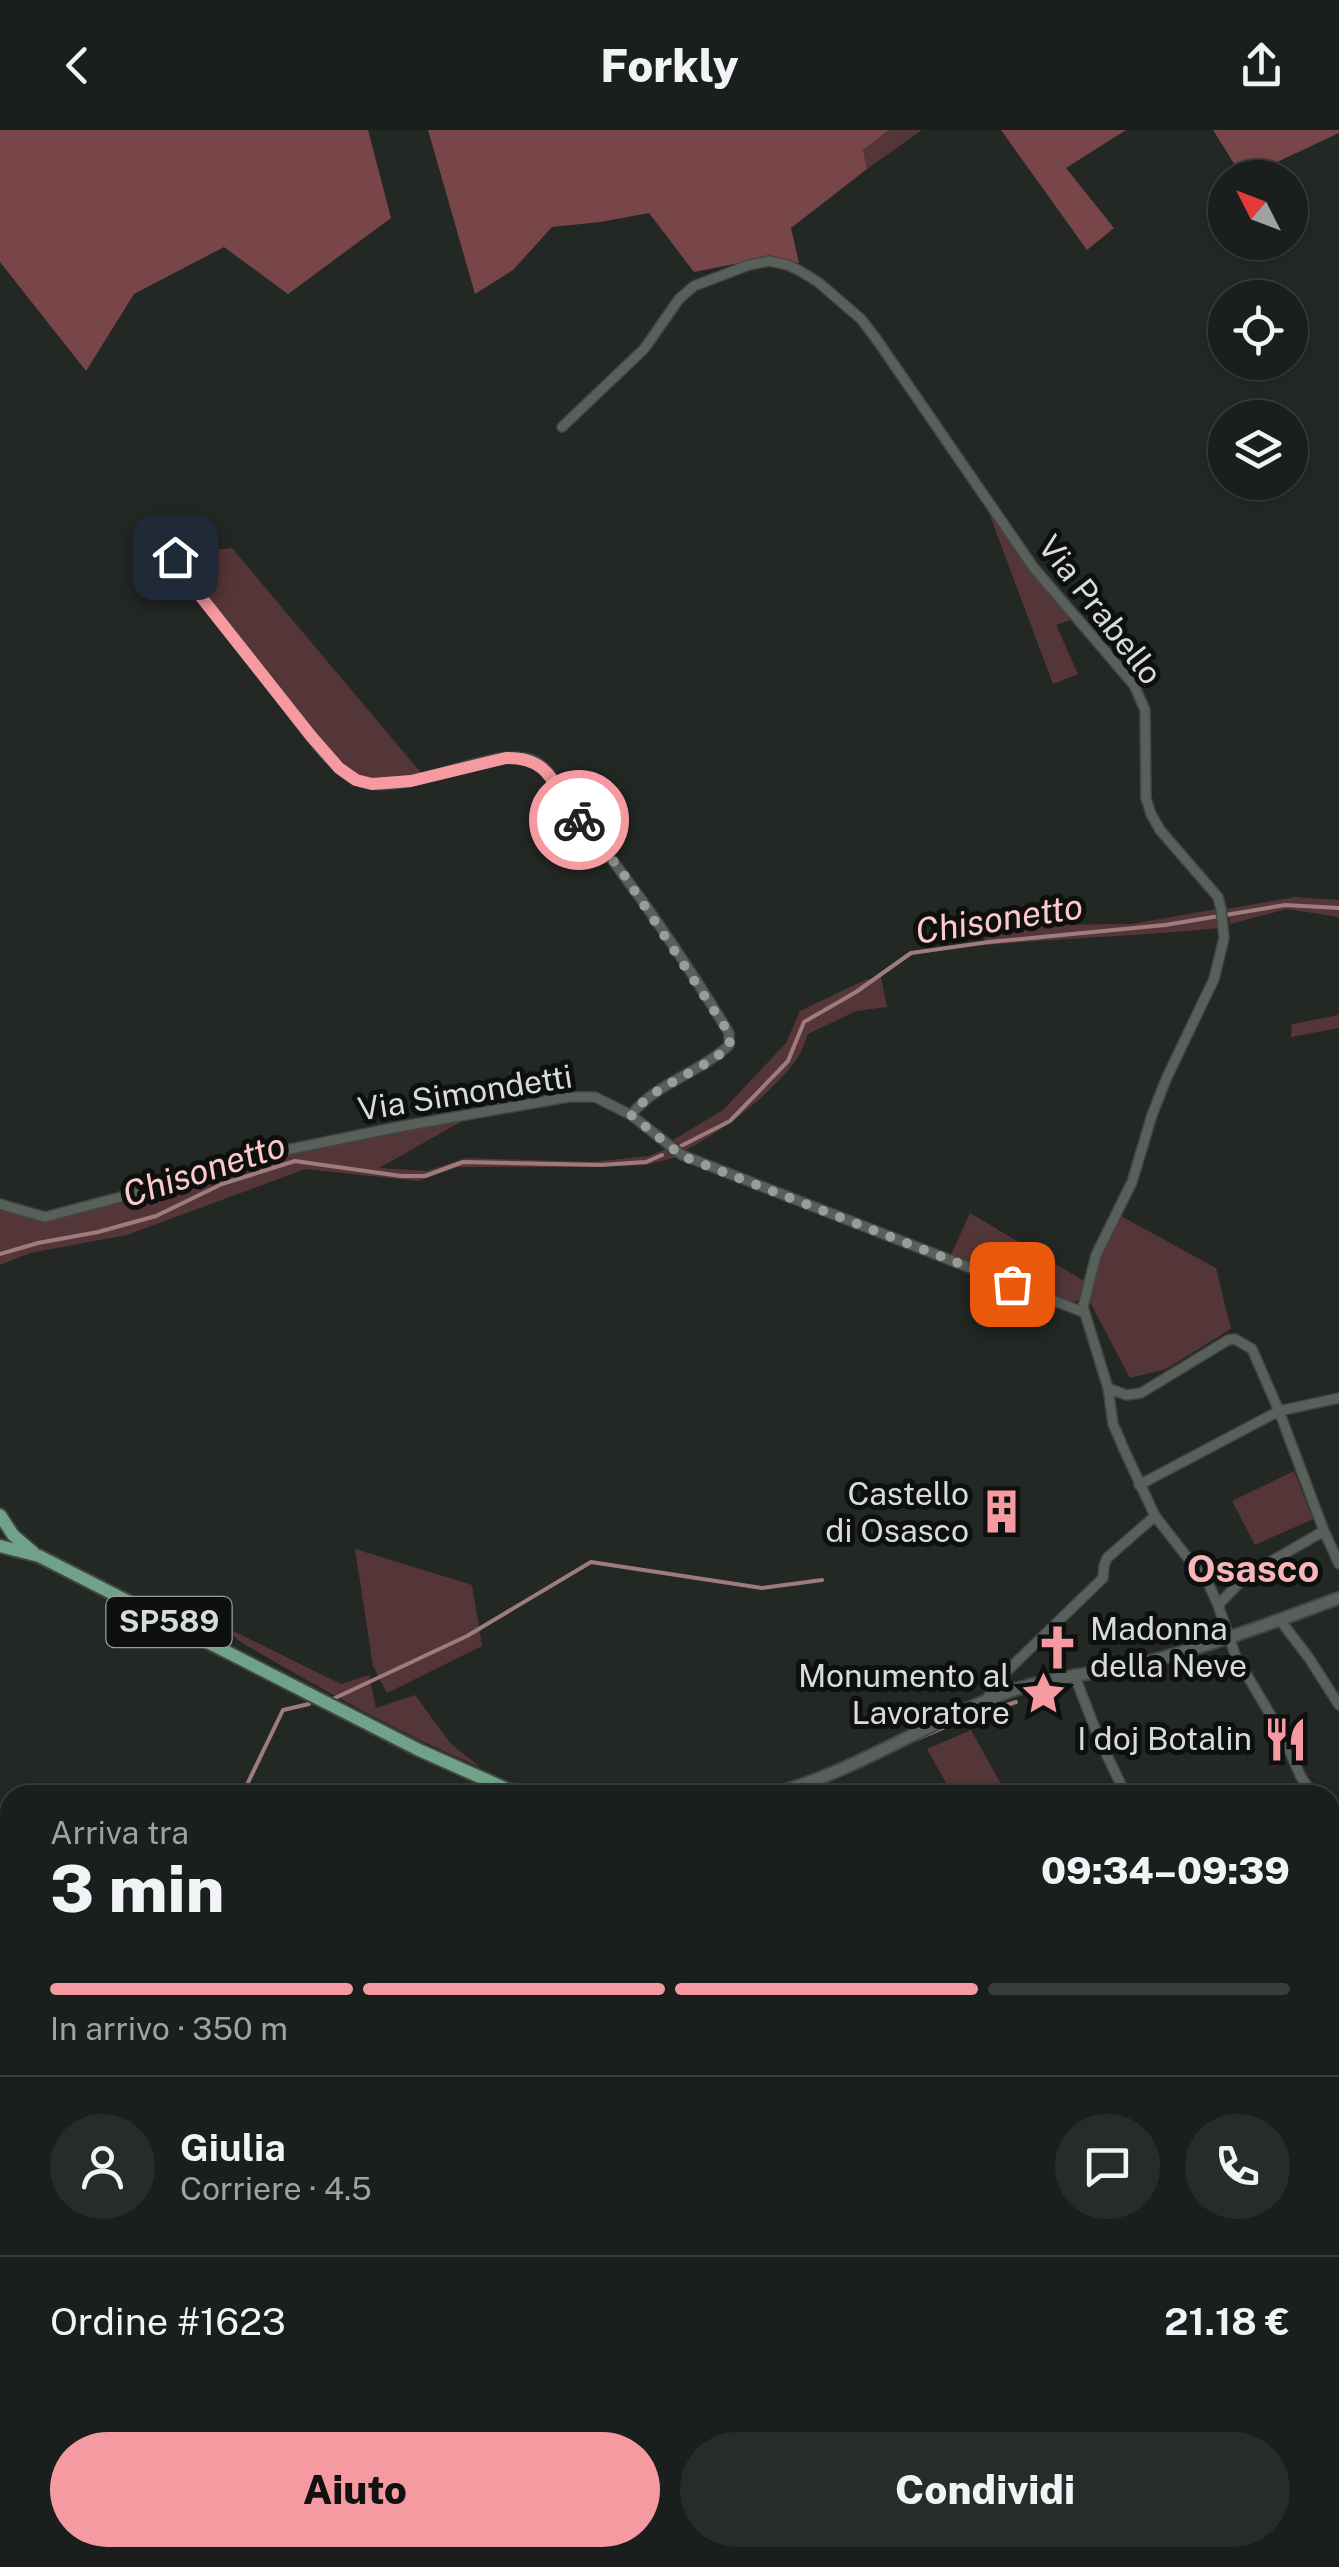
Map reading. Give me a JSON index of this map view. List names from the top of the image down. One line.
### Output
{"streets":{"main road":["SP589"],"street":["Via Prabello","Via Simondetti"]},"crossings":[["Via Prabello","Via Simondetti"]],"districts":["Osasco"],"water":["Chisonetto"],"places":{"building":["Castello di Osasco"],"church":["Madonna della Neve"],"place":["Monumento al Lavoratore"],"restaurant":["I doj Botalin"]},"north":"top left","page":{"header":"Forkly","heading":["3 min","Arriva tra","09:34–09:39"],"panel":["Giulia","Corriere · 4.5","Ordine #1623","21.18 €"],"bar":"In arrivo · 350 m","buttons":["Aiuto","Condividi"]}}
